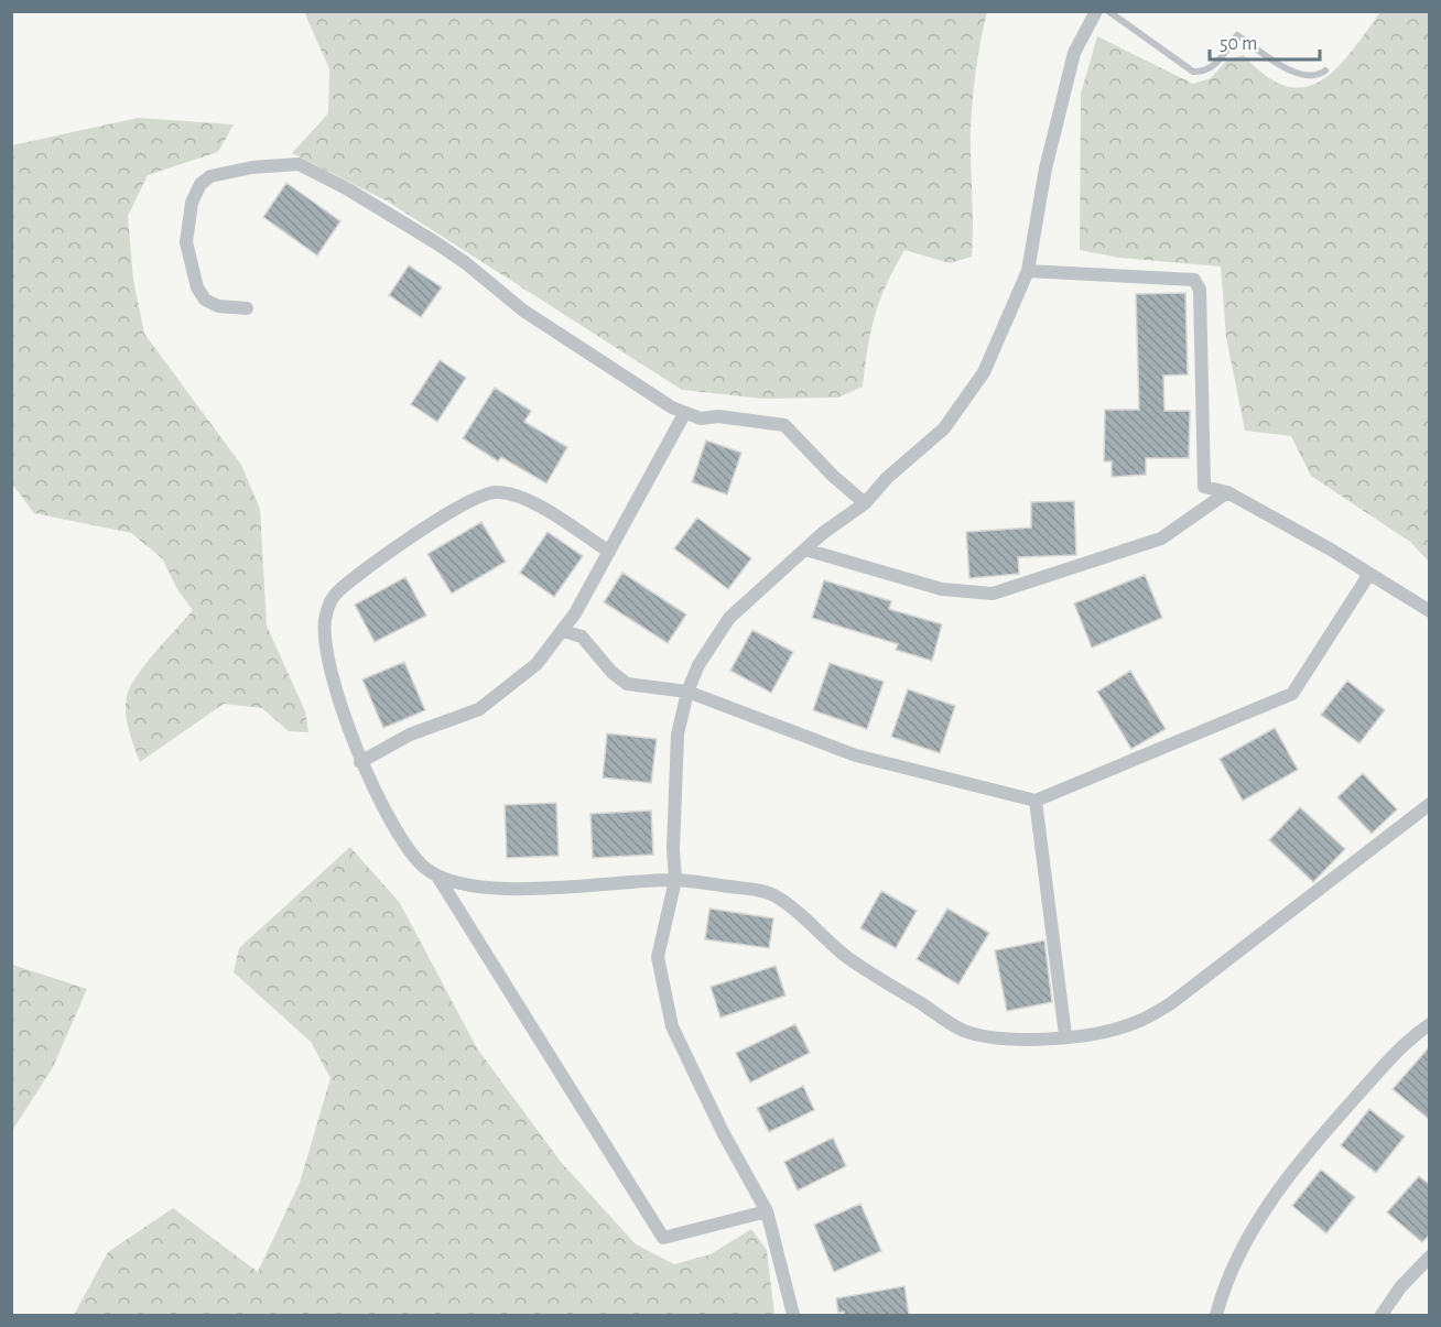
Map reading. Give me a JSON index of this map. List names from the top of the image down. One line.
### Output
{"scale_bar":"50 m"}
